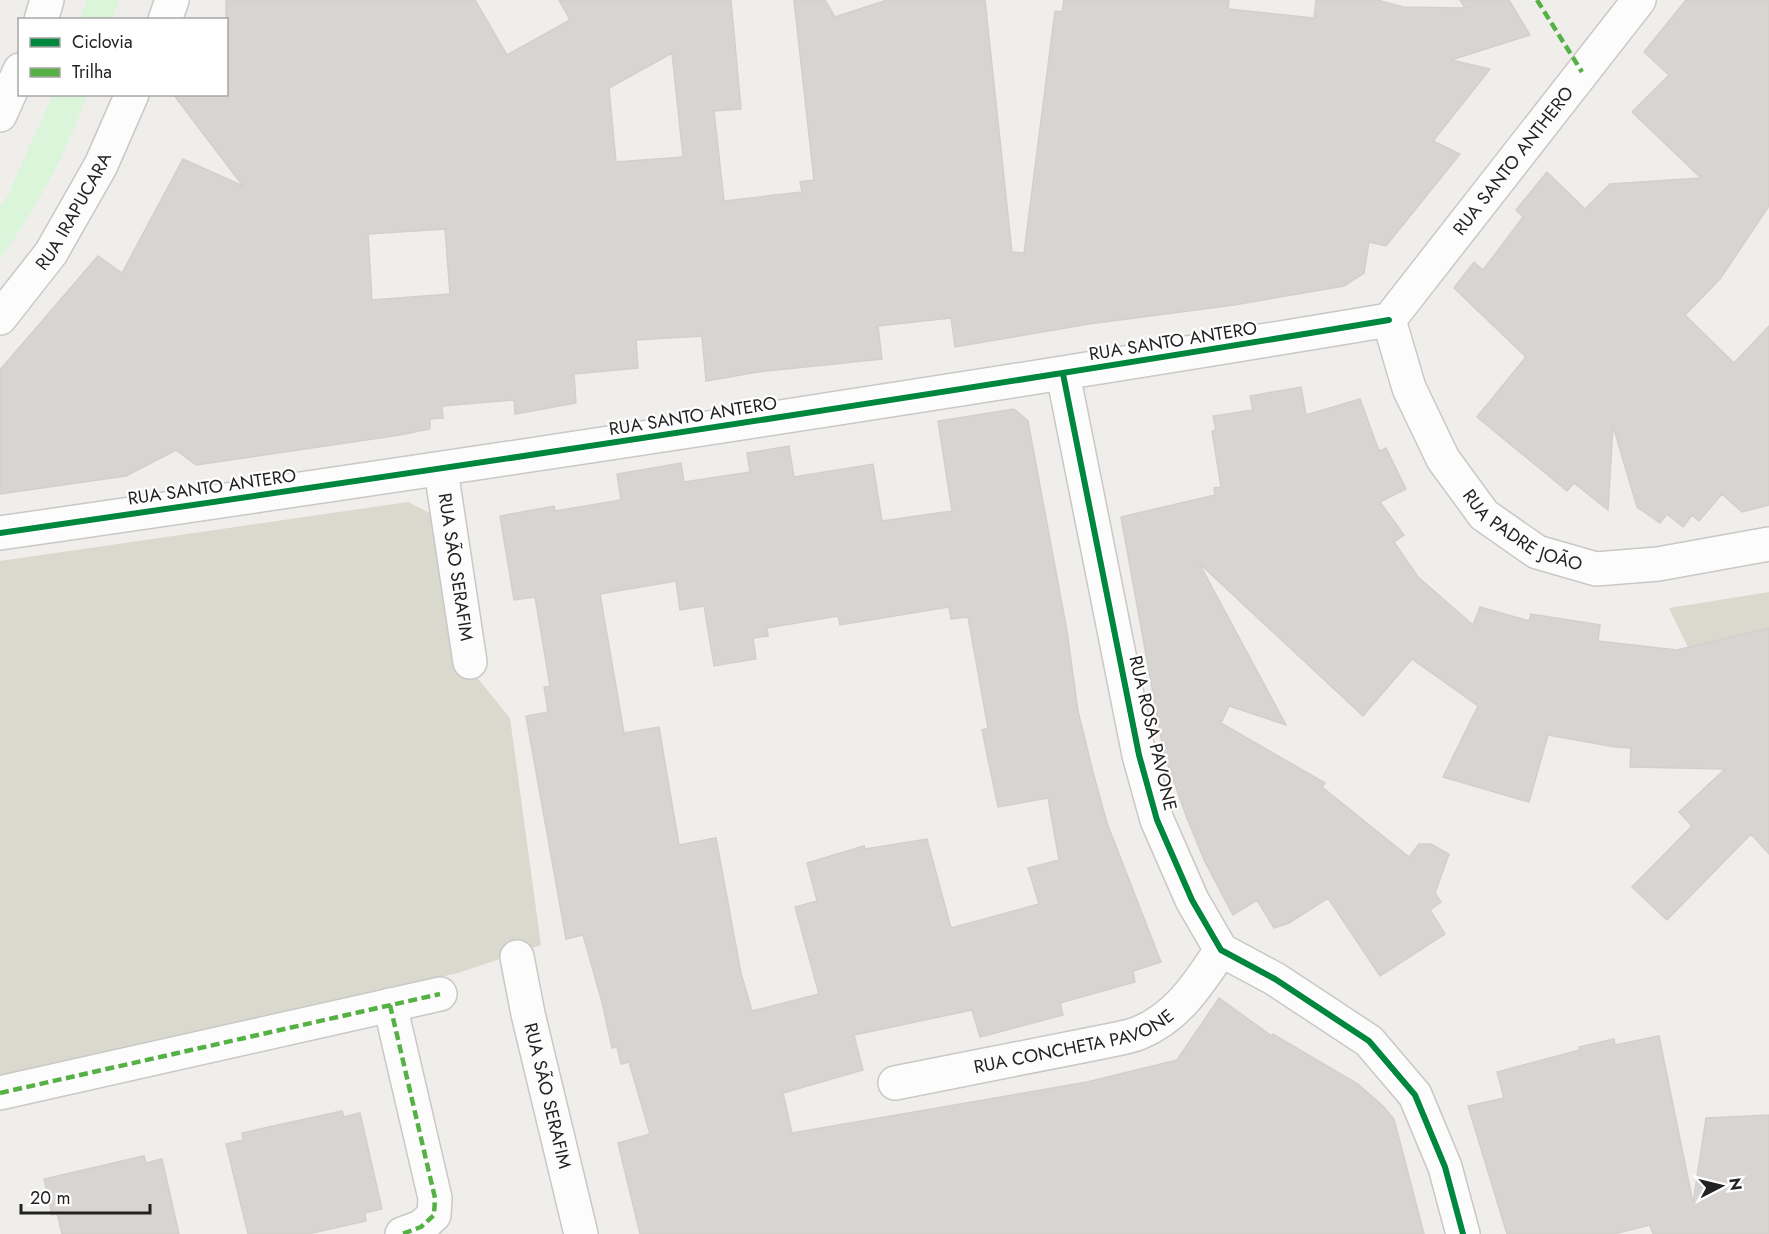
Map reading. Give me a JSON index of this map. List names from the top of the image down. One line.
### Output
{"streets":{"street":["RUA SANTO ANTHERO","RUA IRAPUCARA","RUA SANTO ANTERO","RUA PADRE JOÃO","RUA SÃO SERAFIM","RUA ROSA PAVONE","RUA CONCHETA PAVONE"]},"crossings":[["RUA SANTO ANTHERO","RUA SANTO ANTERO"],["RUA SANTO ANTHERO","RUA PADRE JOÃO"],["RUA SANTO ANTERO","RUA PADRE JOÃO"],["RUA SANTO ANTERO","RUA SÃO SERAFIM"],["RUA SANTO ANTERO","RUA ROSA PAVONE"],["RUA ROSA PAVONE","RUA CONCHETA PAVONE"]],"legend":["Ciclovia","Trilha"],"scale_bar":"20 m","north":"right"}
